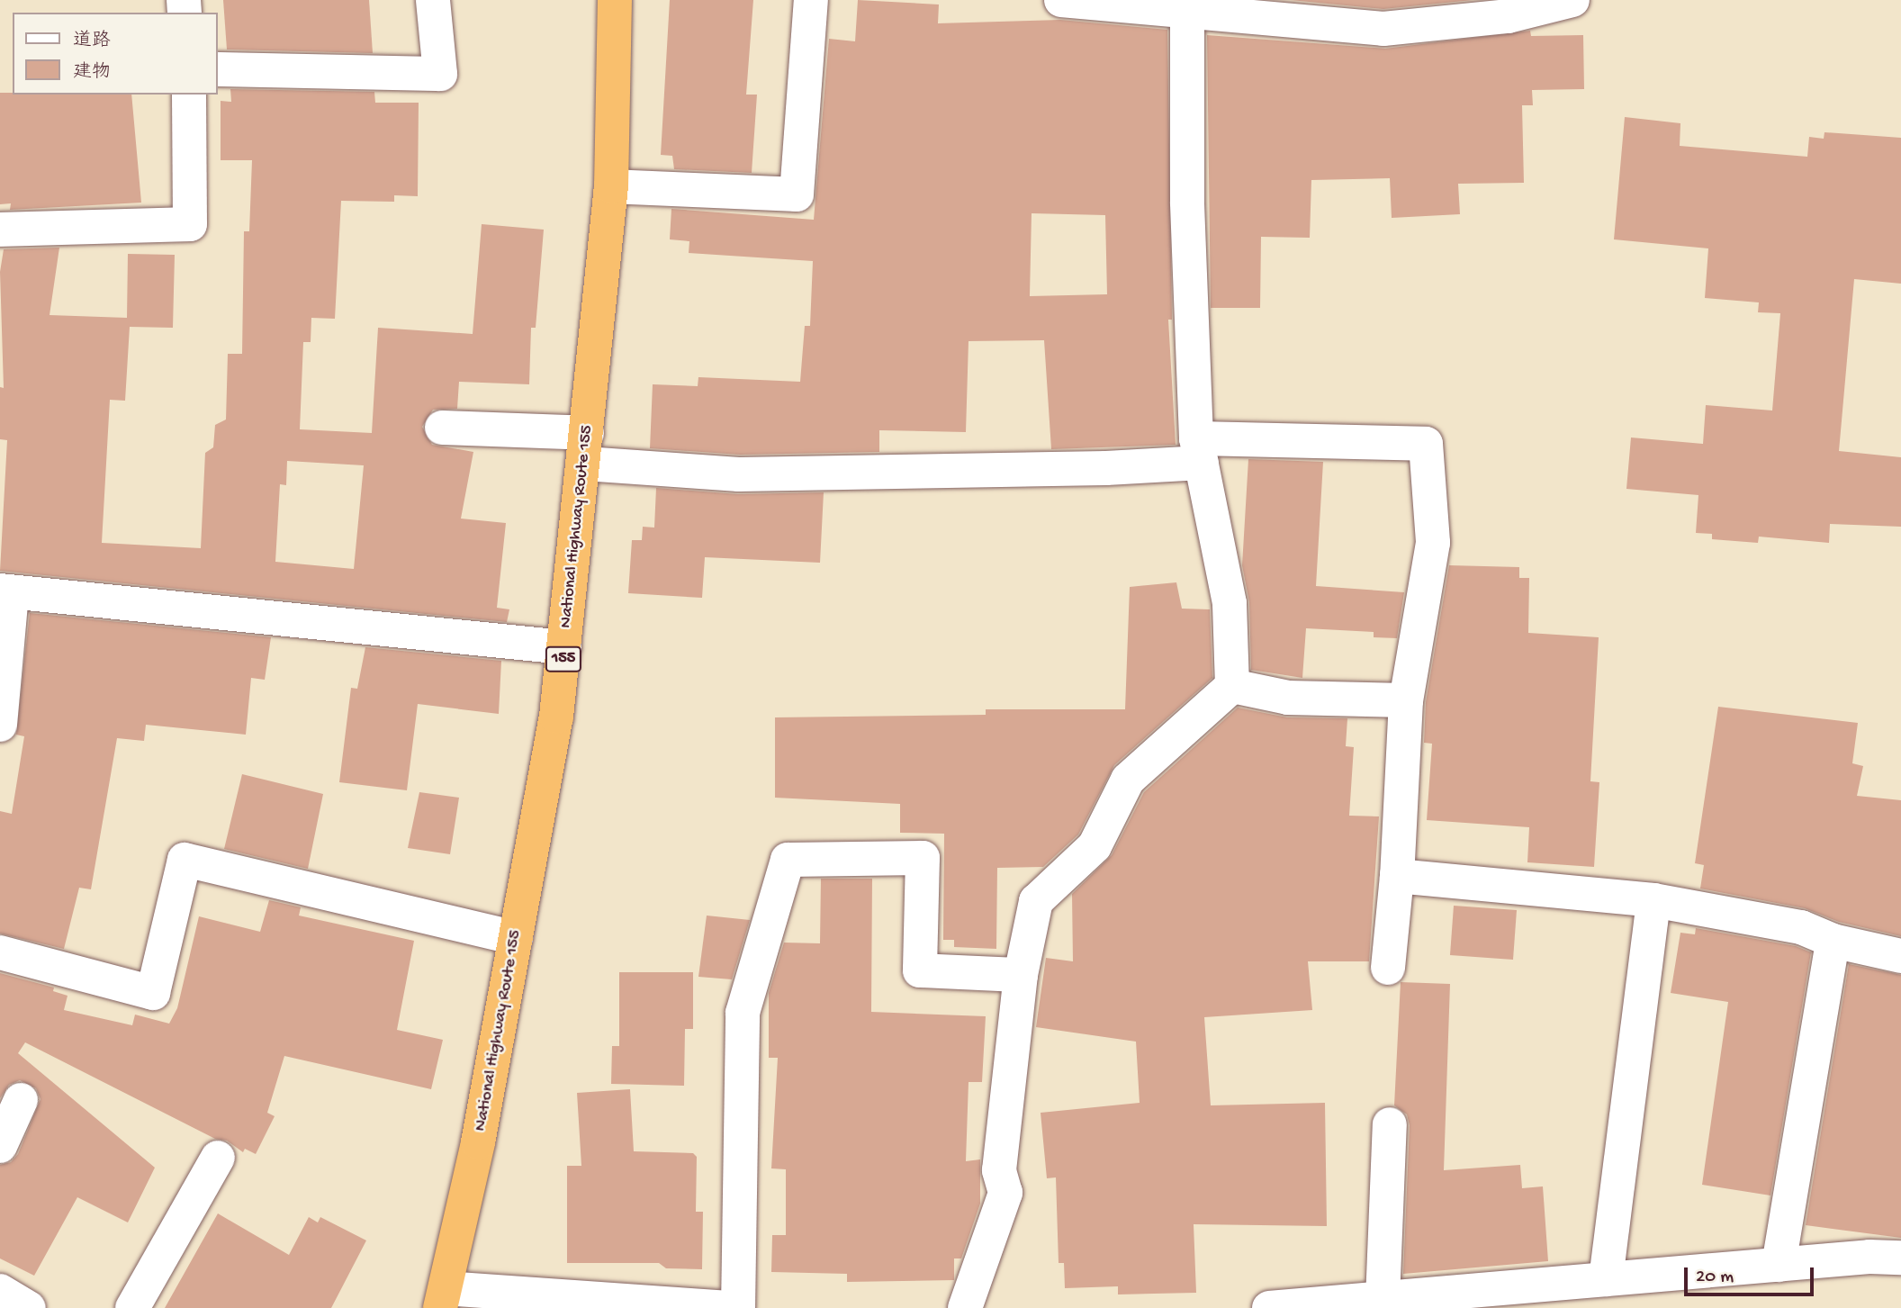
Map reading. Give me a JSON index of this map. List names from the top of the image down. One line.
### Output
{"streets":{"highway":["National Highway Route 155","155"]},"legend":["道路","建物"],"scale_bar":"20 m"}
